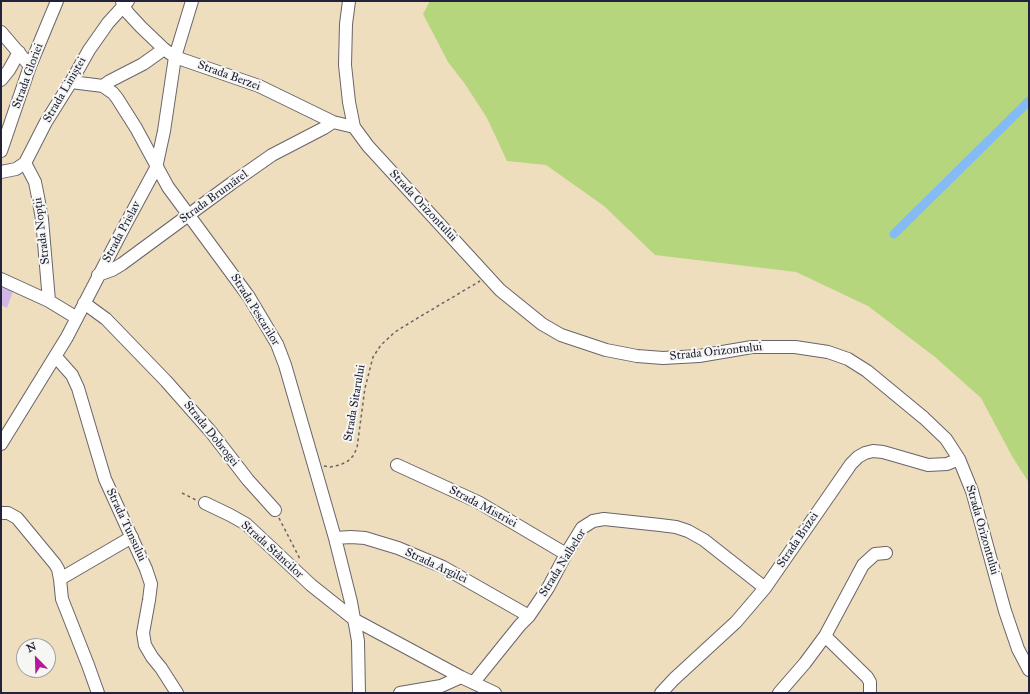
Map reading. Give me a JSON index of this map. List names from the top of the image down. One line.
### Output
{"streets":{"street":["Strada Gloriei","Strada Berzei","Strada Liniștei","Strada Brumărel","Strada Orizontului","Strada Nopții","Strada Prislav","Strada Pescarilor","Strada Dobrogei","Strada Mistriei","Strada Tunsului","Strada Brizei","Strada Stâncilor","Strada Nalbelor","Strada Argilei"],"path":["Strada Sitarului"]},"crossings":[["Strada Berzei","Strada Liniștei"],["Strada Berzei","Strada Brumărel"],["Strada Berzei","Strada Orizontului"],["Strada Berzei","Strada Prislav"],["Strada Liniștei","Strada Nopții"],["Strada Brumărel","Strada Prislav"],["Strada Brumărel","Strada Pescarilor"],["Strada Orizontului","Strada Sitarului"],["Strada Orizontului","Strada Brizei"],["Strada Prislav","Strada Pescarilor"],["Strada Prislav","Strada Dobrogei"],["Strada Prislav","Strada Tunsului"],["Strada Pescarilor","Strada Sitarului"],["Strada Pescarilor","Strada Stâncilor"],["Strada Pescarilor","Strada Argilei"],["Strada Mistriei","Strada Nalbelor"],["Strada Brizei","Strada Nalbelor"],["Strada Stâncilor","Strada Nalbelor"],["Strada Nalbelor","Strada Argilei"]],"north":"top left"}
